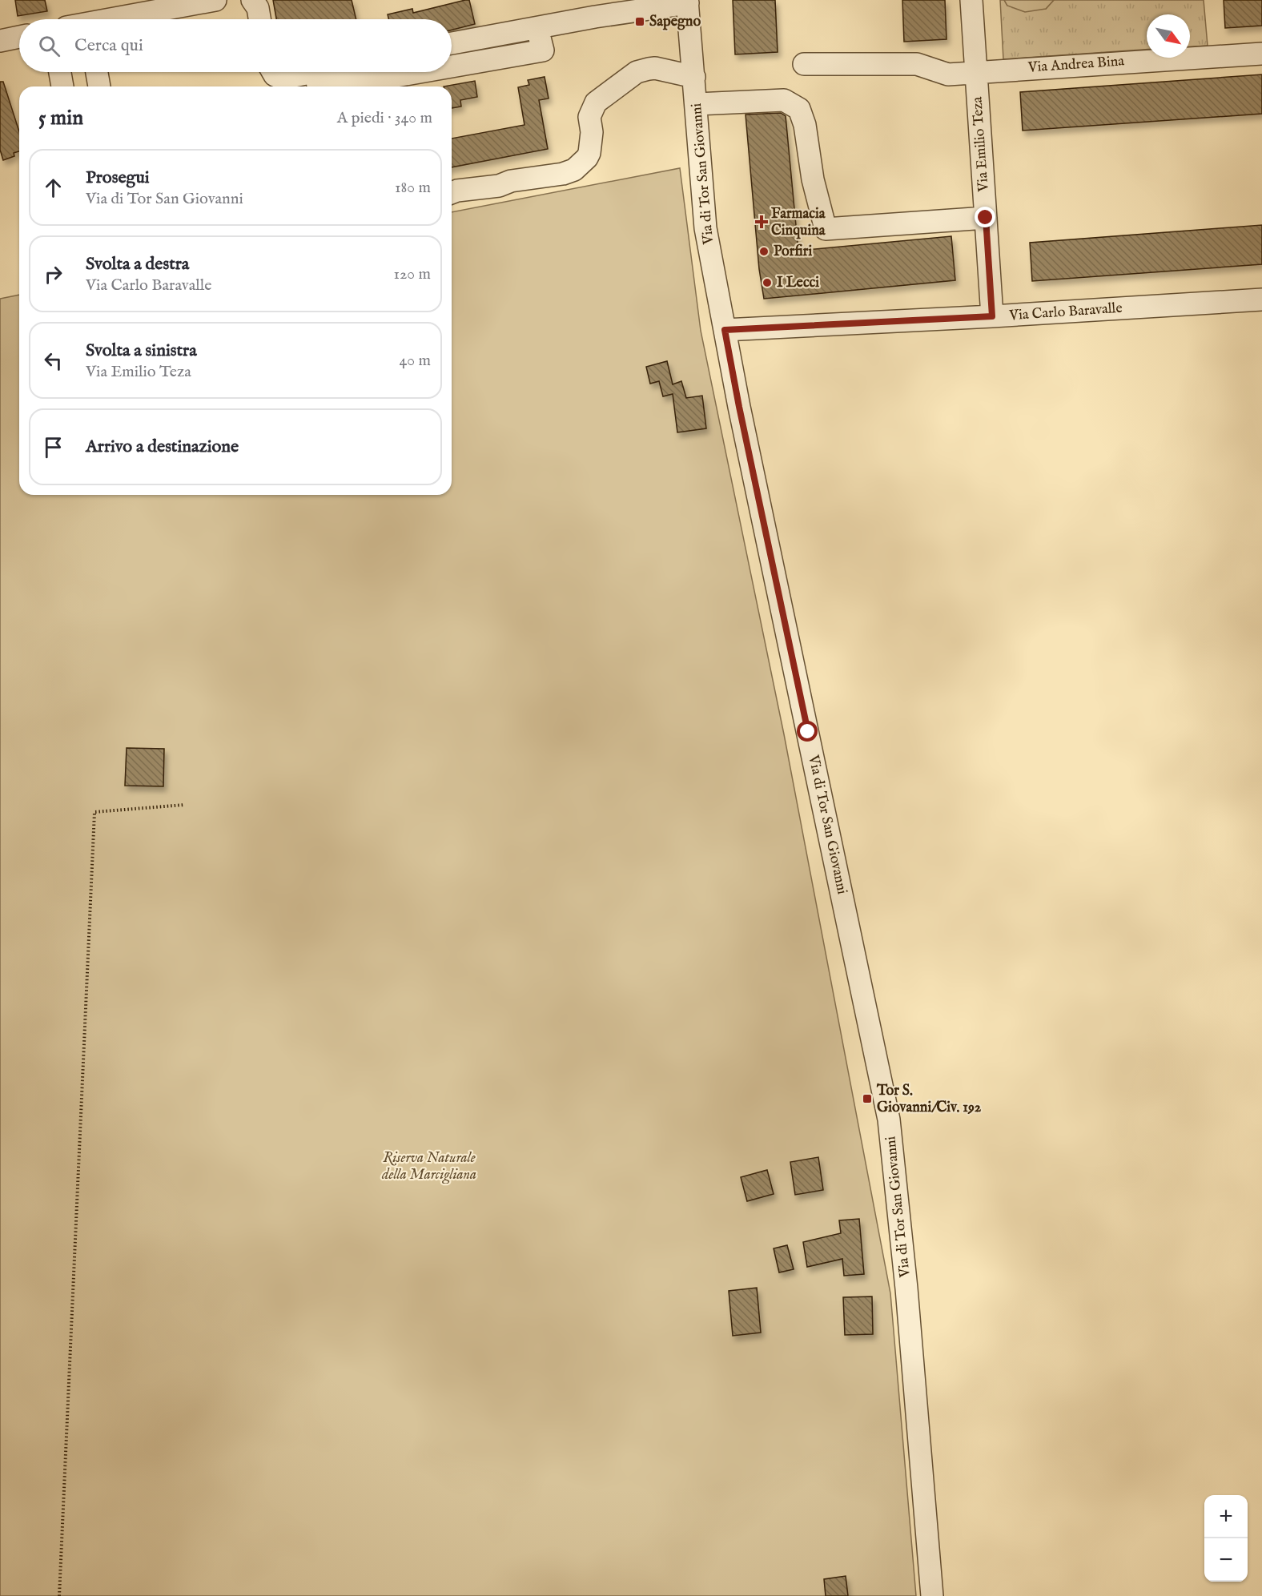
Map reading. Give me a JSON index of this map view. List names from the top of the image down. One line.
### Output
{"streets":{"street":["Via Andrea Bina","Via Emilio Teza","Via di Tor San Giovanni","Via Carlo Baravalle"]},"crossings":[["Via Andrea Bina","Via Emilio Teza"],["Via Emilio Teza","Via Carlo Baravalle"],["Via di Tor San Giovanni","Via Carlo Baravalle"]],"parks":["Riserva Naturale della Marcigliana"],"places":{"transit":["Sapegno","Tor S. Giovanni/Civ. 192"],"health":["Farmacia Cinquina"],"other":["Porfiri","I Lecci"]},"north":"bottom right","page":{"search":"Cerca qui","heading":["5 min","A piedi · 340 m"],"list":[["Prosegui","Via di Tor San Giovanni","180 m"],["Svolta a destra","Via Carlo Baravalle","120 m"],["Svolta a sinistra","Via Emilio Teza","40 m"],"Arrivo a destinazione"],"map_buttons":["+","−"]}}
